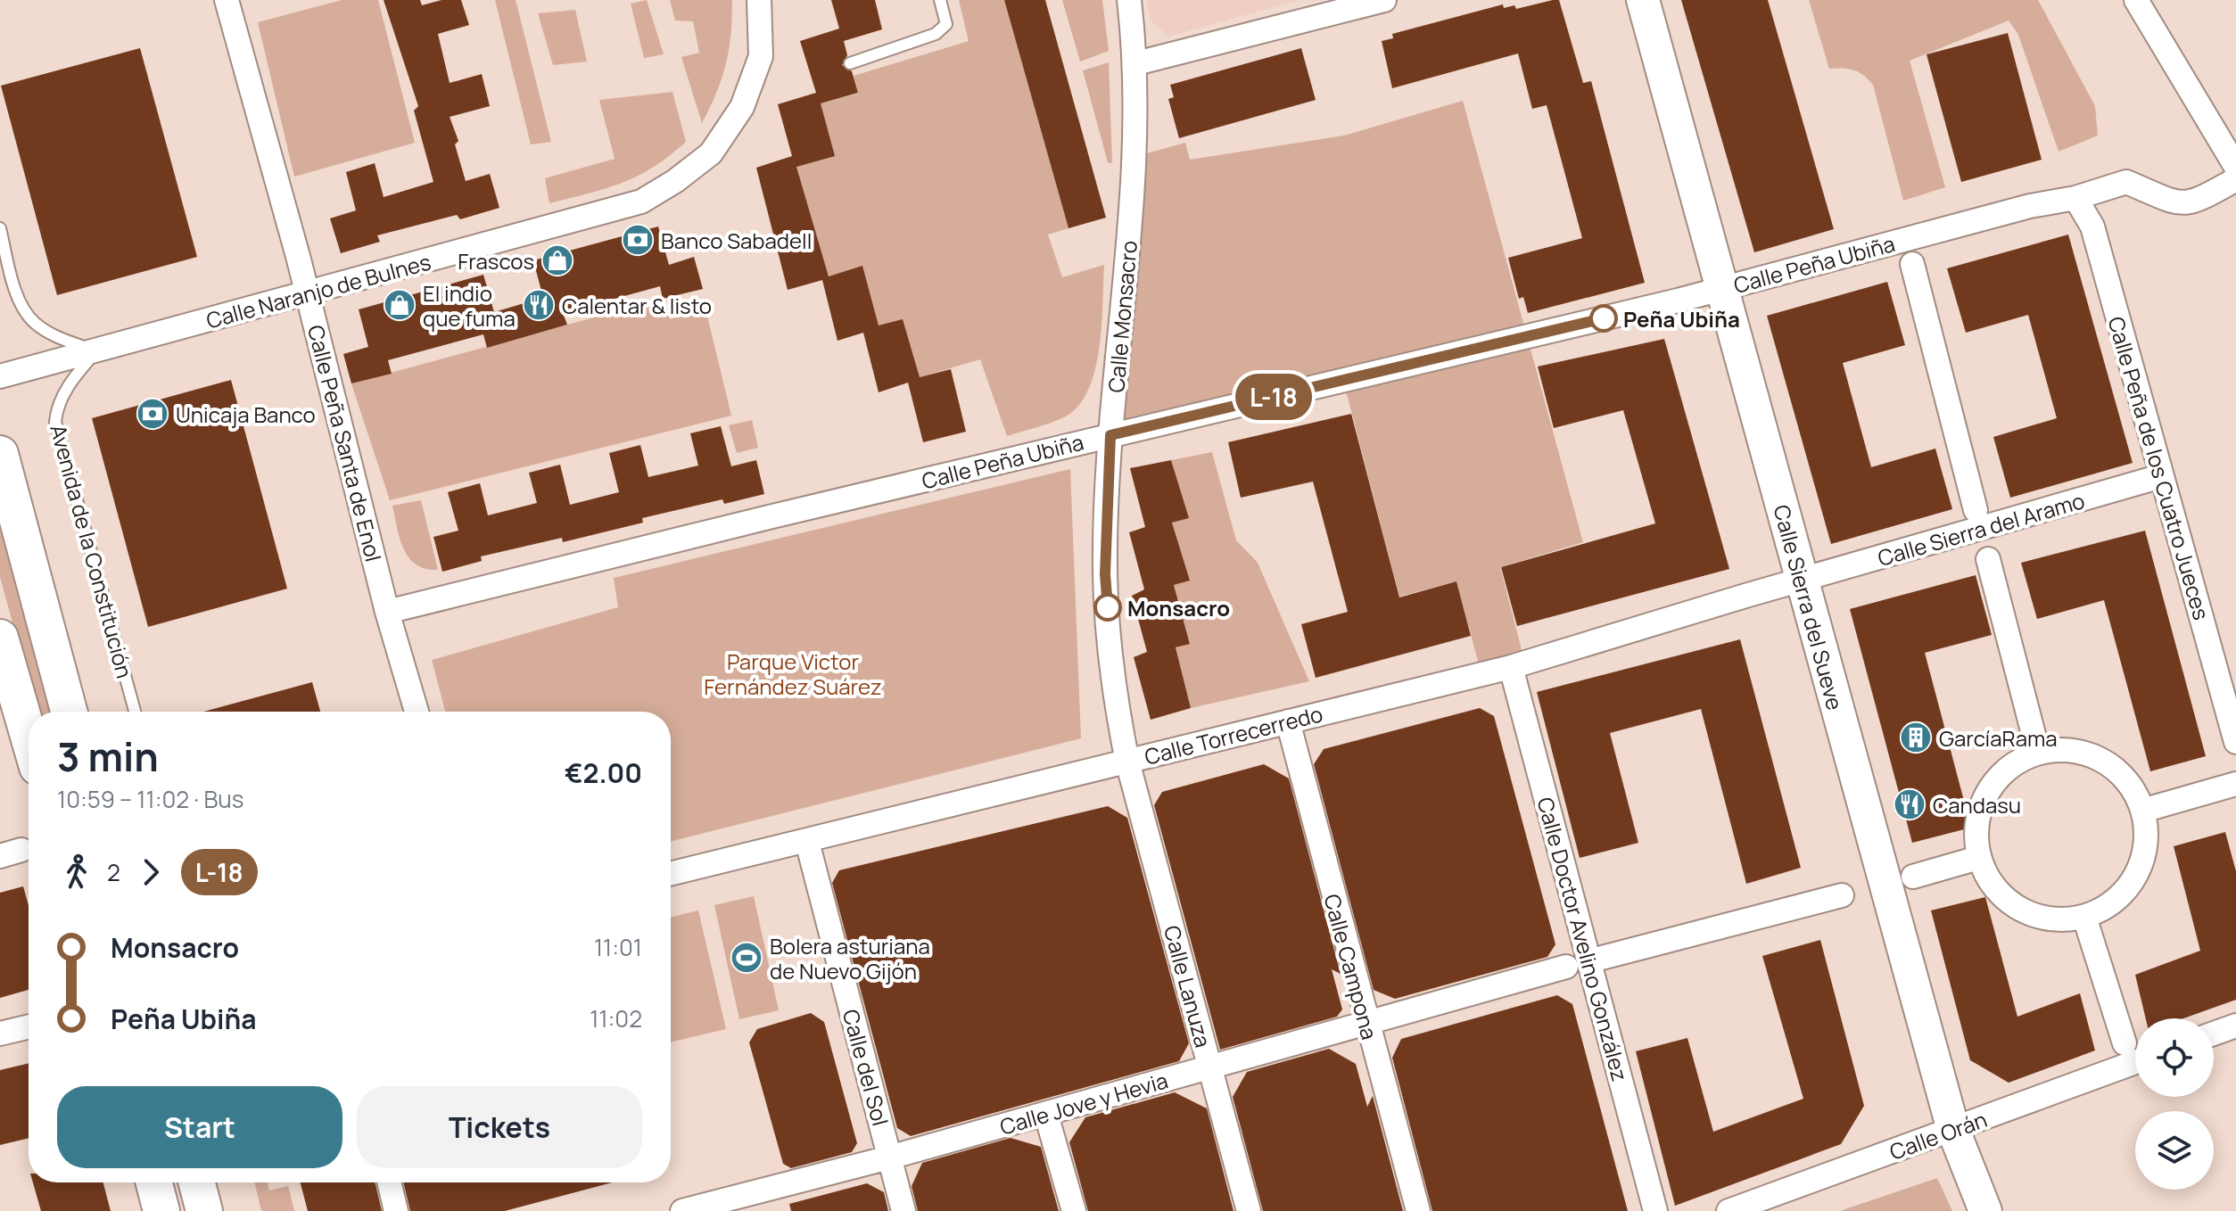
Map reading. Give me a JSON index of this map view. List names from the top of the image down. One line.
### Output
{"streets":{"street":["Calle Peña Ubiña","Calle Naranjo de Bulnes","Calle Monsacro","Calle Peña Santa de Enol","Calle Peña de los Cuatro Jueces","Calle Sierra del Aramo","Calle Sierra del Sueve","Calle Torrecerredo","Calle Doctor Avelino González","Calle Campona","Calle Lanuza","Calle del Sol","Calle Jove y Hevia","Calle Orán"],"lane":["Avenida de la Constitución"]},"crossings":[["Calle Peña Ubiña","Calle Monsacro"],["Calle Peña Ubiña","Calle Peña Santa de Enol"],["Calle Peña Ubiña","Calle Peña de los Cuatro Jueces"],["Calle Peña Ubiña","Calle Sierra del Sueve"],["Calle Naranjo de Bulnes","Calle Peña Santa de Enol"],["Calle Naranjo de Bulnes","Avenida de la Constitución"],["Calle Monsacro","Calle Torrecerredo"],["Calle Monsacro","Calle Lanuza"],["Calle Peña de los Cuatro Jueces","Calle Sierra del Aramo"],["Calle Sierra del Aramo","Calle Sierra del Sueve"],["Calle Sierra del Aramo","Calle Torrecerredo"],["Calle Sierra del Sueve","Calle Torrecerredo"],["Calle Sierra del Sueve","Calle Orán"],["Calle Torrecerredo","Calle Doctor Avelino González"],["Calle Torrecerredo","Calle Campona"],["Calle Torrecerredo","Calle Lanuza"],["Calle Torrecerredo","Calle del Sol"],["Calle Campona","Calle Jove y Hevia"],["Calle Lanuza","Calle Jove y Hevia"],["Calle del Sol","Calle Jove y Hevia"]],"parks":["Parque Victor Fernández Suárez"],"places":{"bank":["Banco Sabadell","Unicaja Banco"],"shop":["Frascos","El indio que fuma"],"restaurant":["Calentar & listo","Candasu"],"other":["Peña Ubiña","Monsacro"],"building":["GarcíaRama"],"sports":["Bolera asturiana de Nuevo Gijón"]},"lines":["bus line L-18"],"page":{"on_map":"L-18","heading":["3 min","10:59 – 11:02 · Bus","€2.00"],"legs":["2","L-18"],"list":[{"name":"Monsacro","value":"11:01"},{"name":"Peña Ubiña","value":"11:02"}],"buttons":["Start","Tickets"]}}
